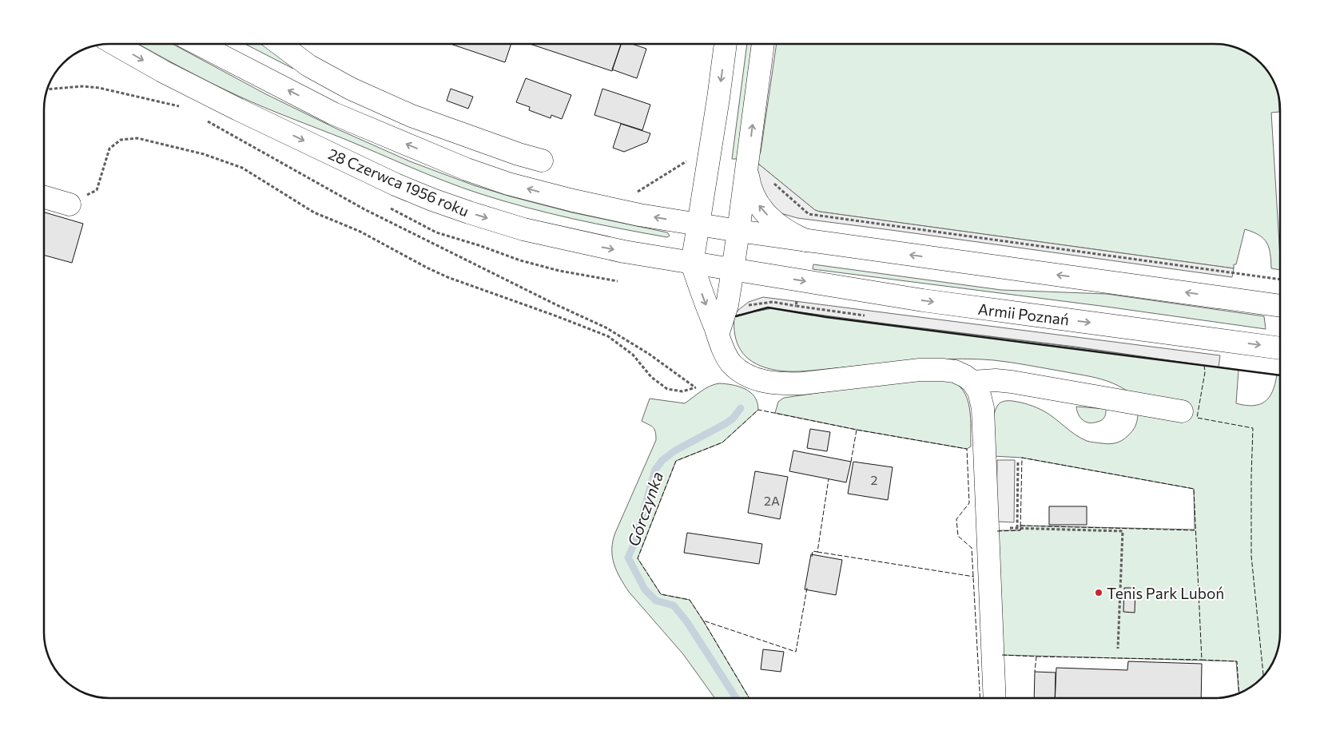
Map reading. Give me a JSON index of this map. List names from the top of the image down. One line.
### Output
{"streets":{"main road":["28 Czerwca 1956 roku","Armii Poznań"]},"crossings":[["28 Czerwca 1956 roku","Armii Poznań"]],"water":["Górczynka"],"places":["Tenis Park Luboń"],"house_numbers":["2","2A"]}
